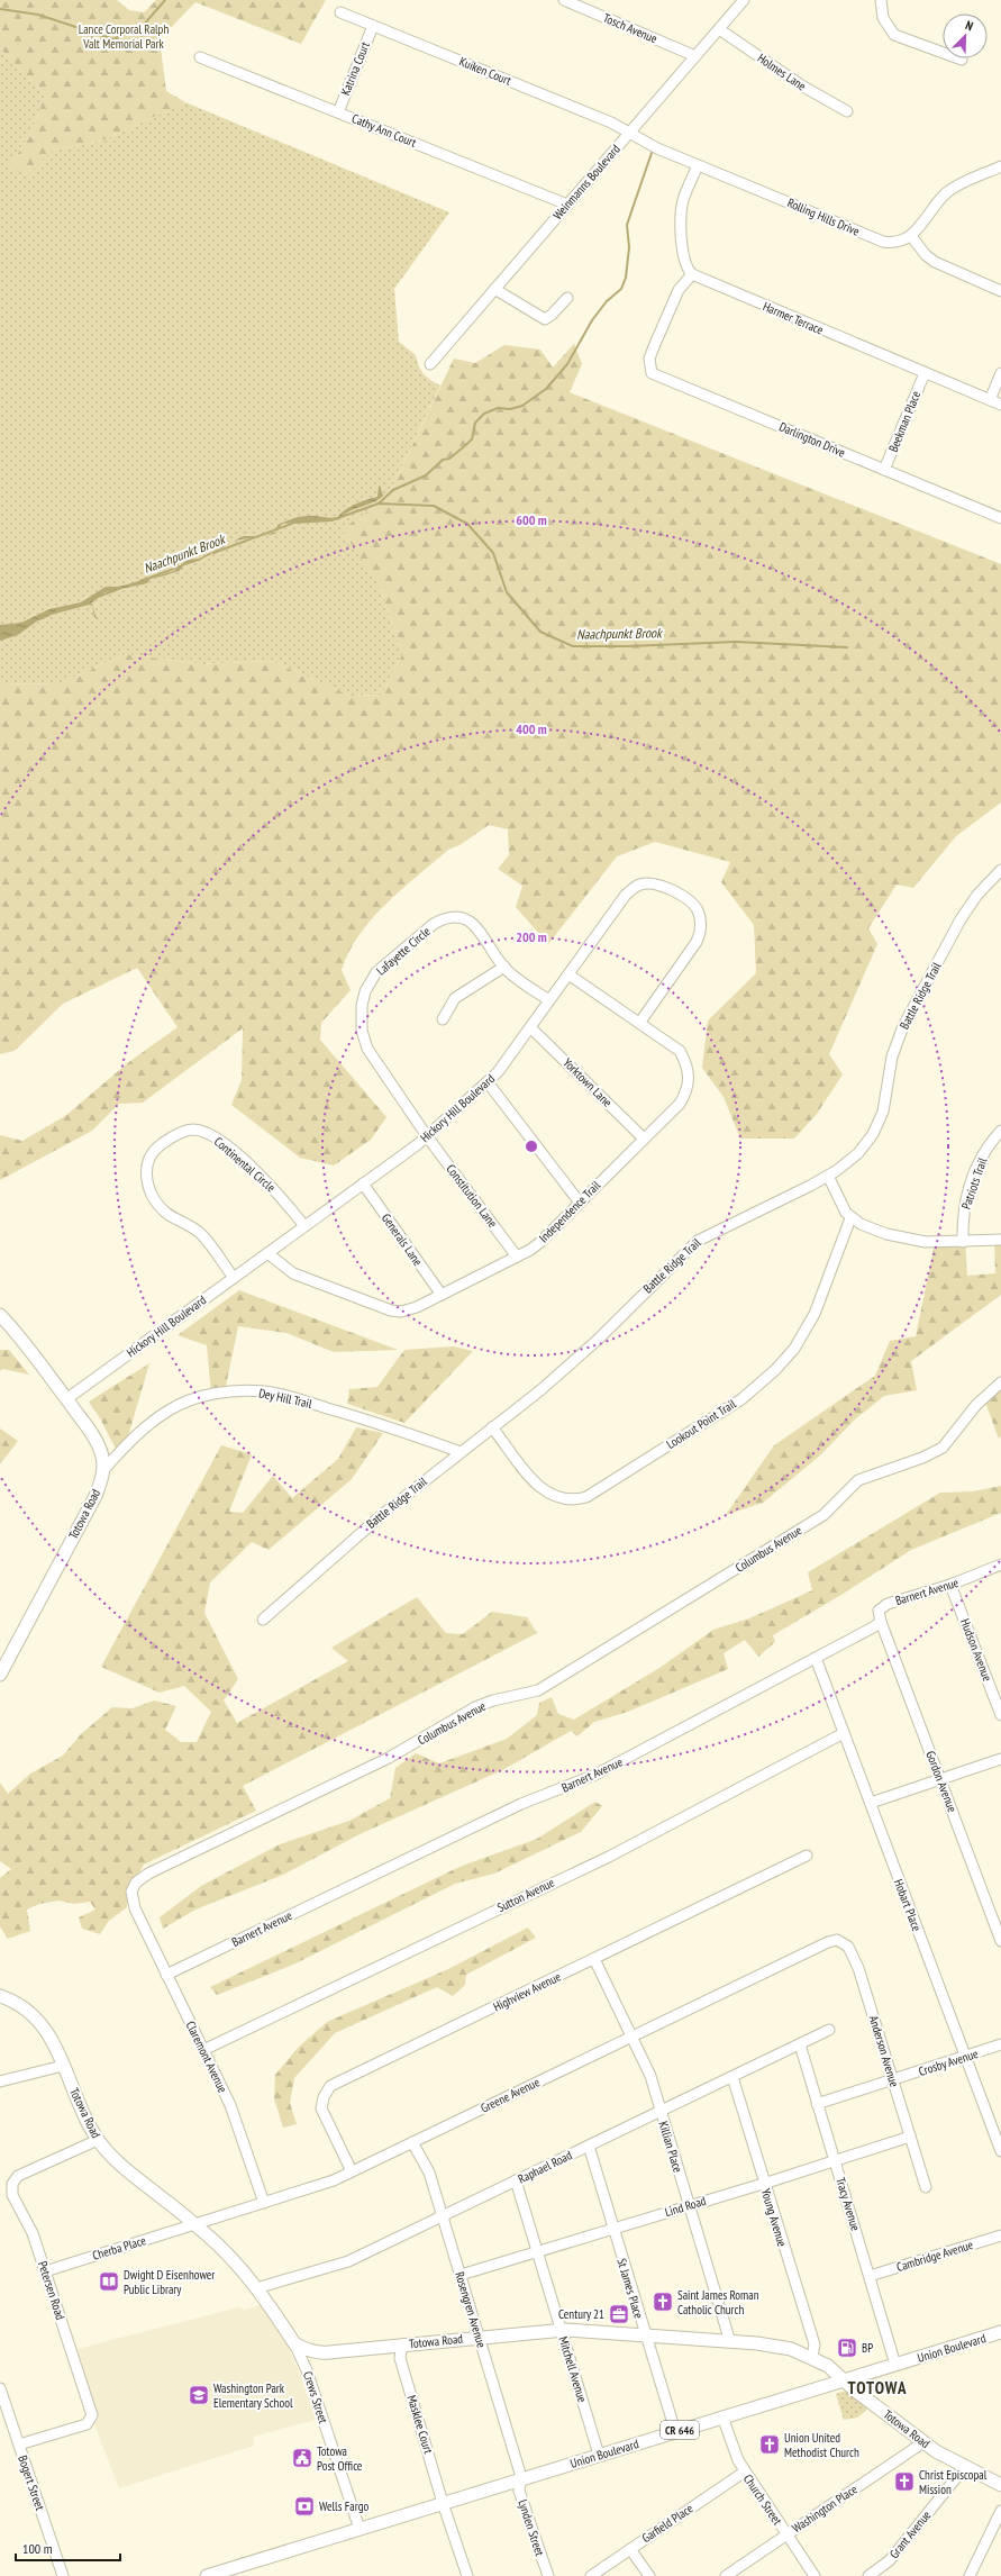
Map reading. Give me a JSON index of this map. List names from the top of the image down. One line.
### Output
{"streets":{"main road":["Totowa Road","Union Boulevard","CR 646"],"street":["Tosch Avenue","Katrina Court","Kuiken Court","Holmes Lane","Cathy Ann Court","Weinmanns Boulevard","Rolling Hills Drive","Harmer Terrace","Beekman Place","Darlington Drive","Lafayette Circle","Battle Ridge Trail","Yorktown Lane","Hickory Hill Boulevard","Continental Circle","Patriots Trail","Constitution Lane","Independence Trail","Generals Lane","Dey Hill Trail","Lookout Point Trail","Columbus Avenue","Barnert Avenue","Hudson Avenue","Gordon Avenue","Sutton Avenue","Hobart Place","Highview Avenue","Anderson Avenue","Claremont Avenue","Crosby Avenue","Greene Avenue","Killian Place","Raphael Road","Tracy Avenue","Lind Road","Young Avenue","Cherba Place","Cambridge Avenue","St James Place","Petersen Road","Rosengren Avenue","Mitchell Avenue","Crews Street","Masklee Court","Bogert Street","Church Street","Washington Place","Garfield Place","Lynden Street","Grant Avenue"]},"crossings":[["Tosch Avenue","Weinmanns Boulevard"],["Katrina Court","Kuiken Court"],["Katrina Court","Cathy Ann Court"],["Kuiken Court","Weinmanns Boulevard"],["Kuiken Court","Rolling Hills Drive"],["Holmes Lane","Weinmanns Boulevard"],["Cathy Ann Court","Weinmanns Boulevard"],["Weinmanns Boulevard","Rolling Hills Drive"],["Harmer Terrace","Beekman Place"],["Harmer Terrace","Darlington Drive"],["Beekman Place","Darlington Drive"],["Lafayette Circle","Hickory Hill Boulevard"],["Lafayette Circle","Constitution Lane"],["Battle Ridge Trail","Dey Hill Trail"],["Battle Ridge Trail","Lookout Point Trail"],["Yorktown Lane","Hickory Hill Boulevard"],["Yorktown Lane","Independence Trail"],["Hickory Hill Boulevard","Continental Circle"],["Hickory Hill Boulevard","Constitution Lane"],["Hickory Hill Boulevard","Independence Trail"],["Hickory Hill Boulevard","Generals Lane"],["Constitution Lane","Independence Trail"],["Independence Trail","Generals Lane"],["Dey Hill Trail","Totowa Road"],["Totowa Road","Greene Avenue"],["Totowa Road","Killian Place"],["Totowa Road","Raphael Road"],["Totowa Road","Young Avenue"],["Totowa Road","Cherba Place"],["Totowa Road","St James Place"],["Totowa Road","Petersen Road"],["Totowa Road","Rosengren Avenue"],["Totowa Road","Union Boulevard"],["Totowa Road","Mitchell Avenue"],["Totowa Road","Crews Street"],["Totowa Road","Masklee Court"],["Totowa Road","Washington Place"],["Totowa Road","Grant Avenue"],["Columbus Avenue","Claremont Avenue"],["Barnert Avenue","Hudson Avenue"],["Barnert Avenue","Gordon Avenue"],["Barnert Avenue","Hobart Place"],["Barnert Avenue","Claremont Avenue"],["Sutton Avenue","Hobart Place"],["Sutton Avenue","Claremont Avenue"],["Hobart Place","Crosby Avenue"],["Highview Avenue","Greene Avenue"],["Highview Avenue","Killian Place"],["Anderson Avenue","Crosby Avenue"],["Anderson Avenue","Greene Avenue"],["Anderson Avenue","Lind Road"],["Claremont Avenue","Greene Avenue"],["Crosby Avenue","Tracy Avenue"],["Greene Avenue","Killian Place"],["Greene Avenue","Cherba Place"],["Greene Avenue","Rosengren Avenue"],["Killian Place","Raphael Road"],["Killian Place","Lind Road"],["Raphael Road","Tracy Avenue"],["Raphael Road","Young Avenue"],["Raphael Road","St James Place"],["Raphael Road","Rosengren Avenue"],["Raphael Road","Mitchell Avenue"],["Tracy Avenue","Lind Road"],["Tracy Avenue","Cambridge Avenue"],["Tracy Avenue","Union Boulevard"],["Lind Road","Young Avenue"],["Lind Road","St James Place"],["Lind Road","Rosengren Avenue"],["Lind Road","Mitchell Avenue"],["Cherba Place","Petersen Road"],["St James Place","Union Boulevard"],["Petersen Road","Bogert Street"],["Rosengren Avenue","Union Boulevard"],["Rosengren Avenue","Lynden Street"],["Union Boulevard","Mitchell Avenue"],["Union Boulevard","Crews Street"],["Union Boulevard","Masklee Court"],["Union Boulevard","Church Street"],["Union Boulevard","Lynden Street"],["Church Street","Washington Place"],["Church Street","Garfield Place"]],"districts":["TOTOWA"],"water":["Naachpunkt Brook"],"parks":["Lance Corporal Ralph Valt Memorial Park"],"places":{"library":["Dwight D Eisenhower Public Library"],"church":["Saint James Roman Catholic Church","Union United Methodist Church","Christ Episcopal Mission"],"office":["Century 21"],"fuel station":["BP"],"school or university":["Washington Park Elementary School"],"public building":["Totowa Post Office"],"bank":["Wells Fargo"]},"scale_bar":"100 m","north":"top right","rings":["600 m","400 m","200 m"]}
